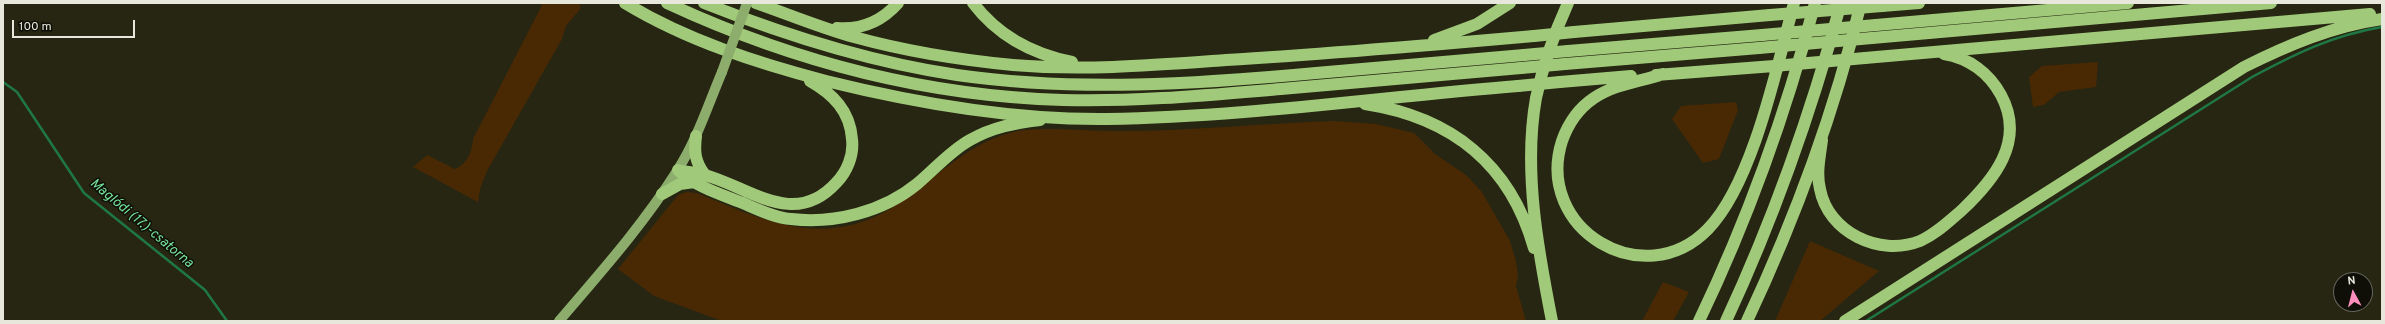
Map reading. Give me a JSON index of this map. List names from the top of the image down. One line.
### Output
{"water":["Maglódi (17.)-csatorna"],"scale_bar":"100 m","north":"top"}
